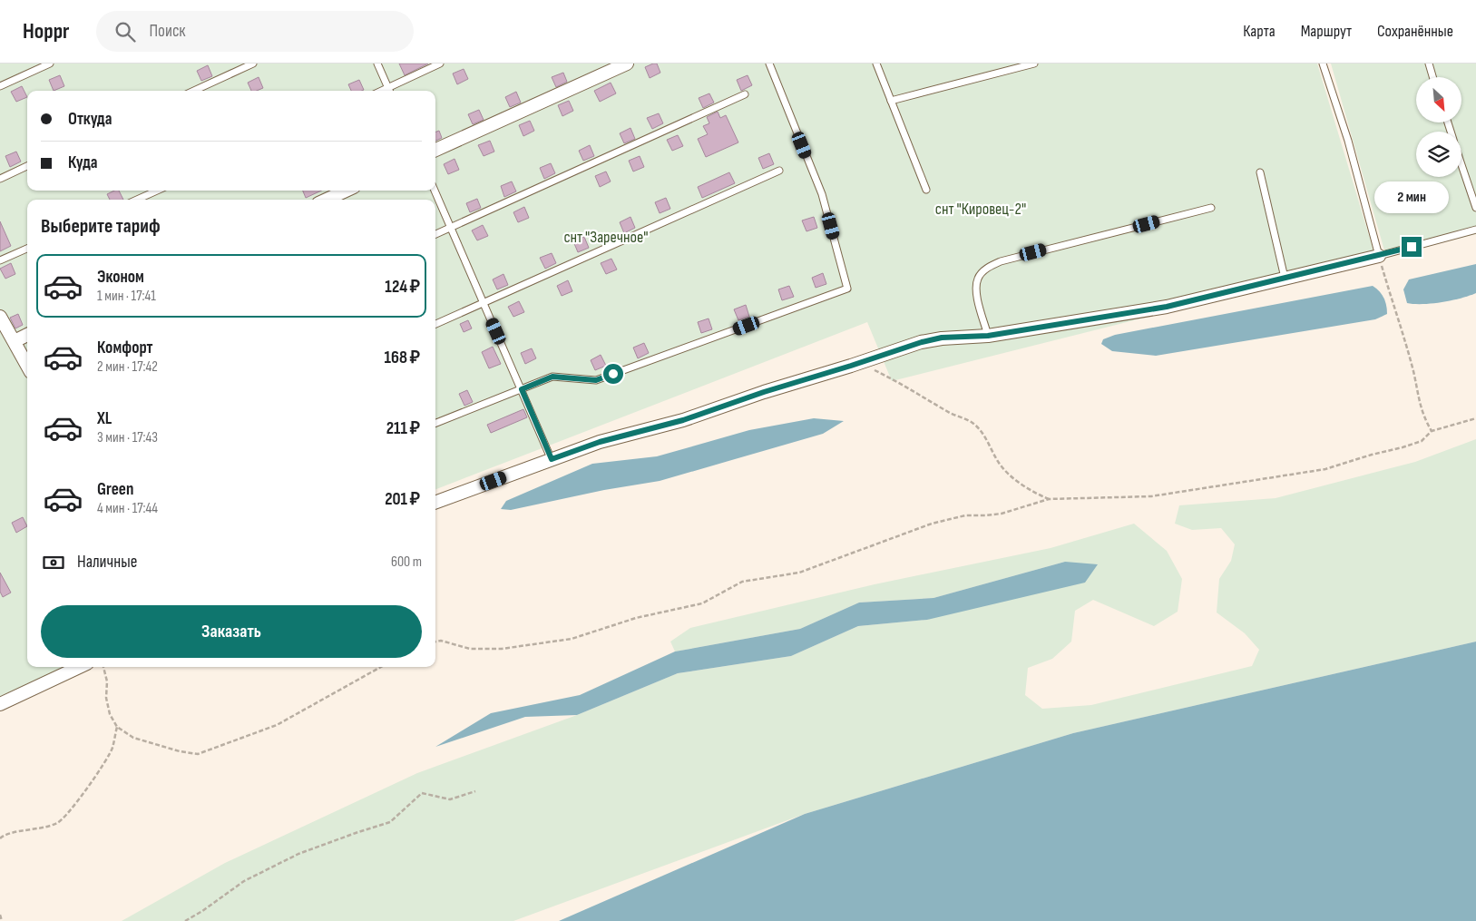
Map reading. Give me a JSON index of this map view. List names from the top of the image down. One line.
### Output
{"parks":["снт \"Кировец-2\"","снт \"Заречное\""],"north":"bottom right","page":{"header":"Hoppr","search":"Поиск","nav":["Карта","Маршрут","Сохранённые"],"banner":["Откуда","Куда"],"bubble":"2 мин","heading":"Выберите тариф","list":[{"name":"Эконом","note":"1 мин · 17:41","value":"124 ₽"},{"name":"Комфорт","note":"2 мин · 17:42","value":"168 ₽"},{"name":"XL","note":"3 мин · 17:43","value":"211 ₽"},{"name":"Green","note":"4 мин · 17:44","value":"201 ₽"}],"pay":["Наличные","600 m"],"buttons":"Заказать"}}
